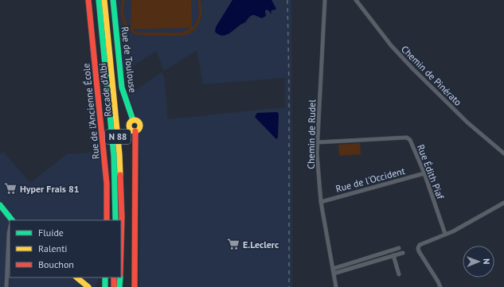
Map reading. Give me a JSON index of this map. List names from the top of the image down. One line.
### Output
{"streets":{"main road":["Rue de Toulouse","Rocade d'Albi","Rue de l’Ancienne École","N 88"],"street":["Chemin de Pinérato","Chemin de Rudel","Rue Édith Piaf","Rue de l'Occident"]},"crossings":[["Chemin de Rudel","Rue Édith Piaf"],["Chemin de Rudel","Rue de l'Occident"],["Rue Édith Piaf","Rue de l'Occident"]],"places":{"supermarket":["Hyper Frais 81","E.Leclerc"]},"legend":["Fluide","Ralenti","Bouchon"],"north":"right"}
